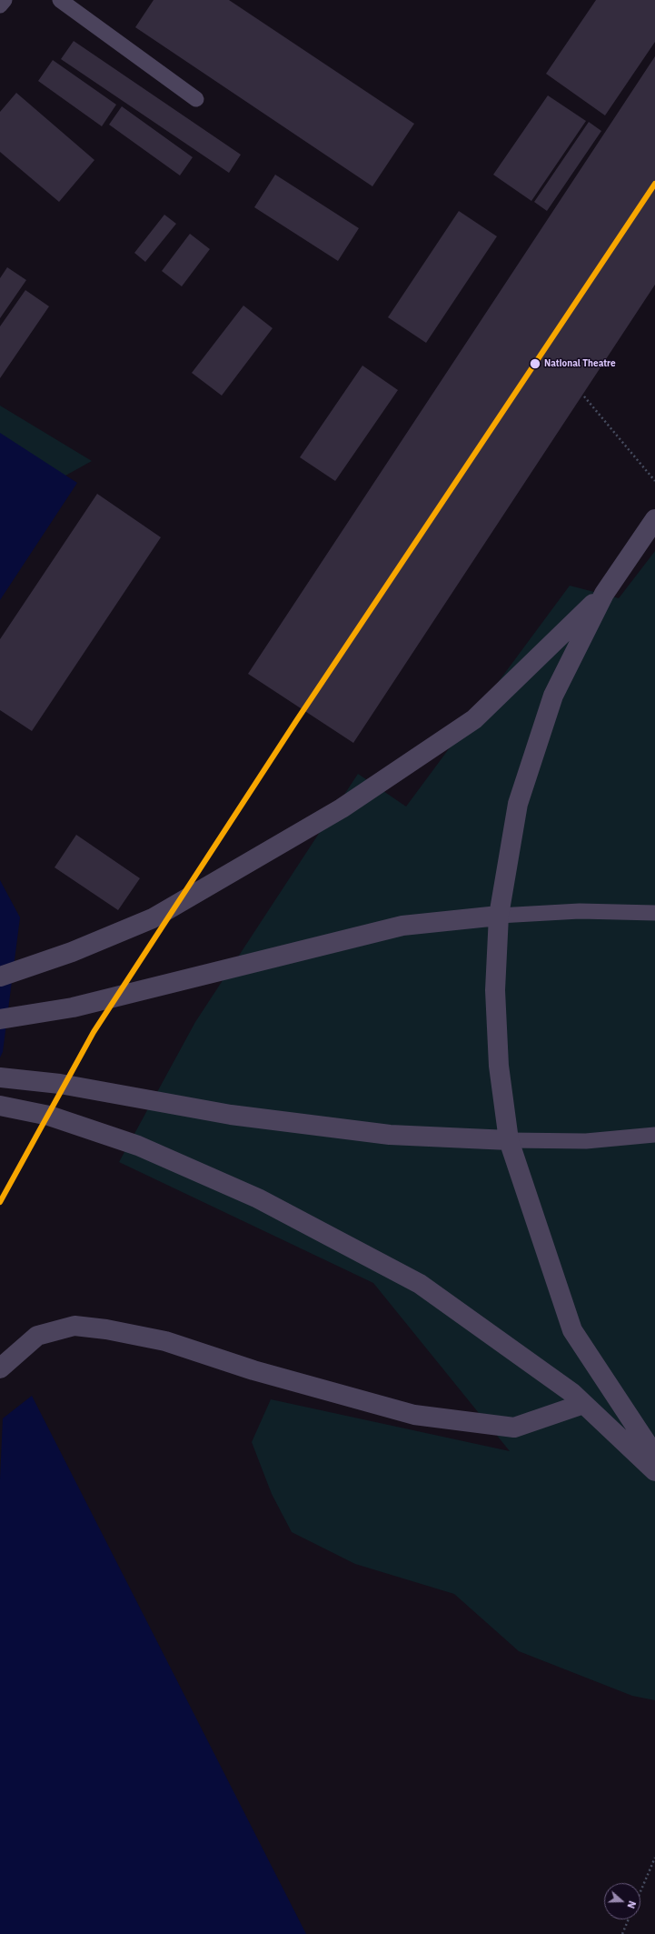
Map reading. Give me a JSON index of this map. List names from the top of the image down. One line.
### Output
{"places":["National Theatre"],"north":"right"}
